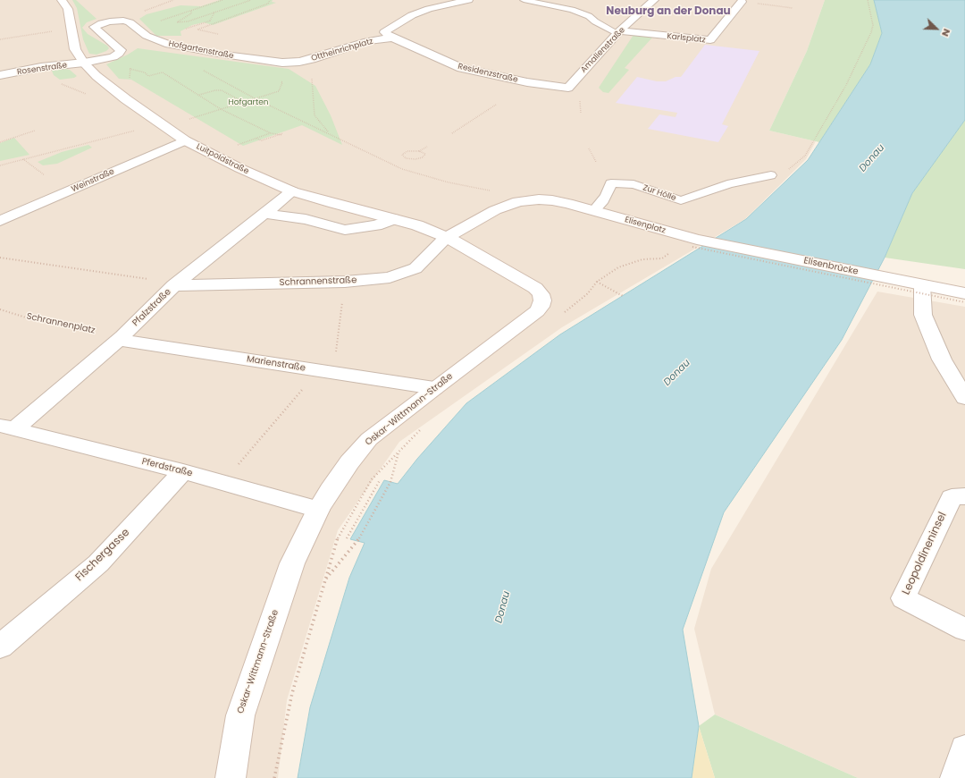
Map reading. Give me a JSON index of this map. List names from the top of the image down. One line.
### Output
{"streets":{"street":["Karlsplatz","Hofgartenstraße","Ottheinrichplatz","Amalienstraße","Rosenstraße","Residenzstraße","Luitpoldstraße","Weinstraße","Elisenplatz","Elisenbrücke","Schrannenstraße","Pfalzstraße","Marienstraße","Oskar-Wittmann-Straße","Pferdstraße","Leopoldineninsel","Fischergasse"],"lane":["Zur Hölle"],"path":["Schrannenplatz"]},"crossings":[["Karlsplatz","Amalienstraße"],["Hofgartenstraße","Ottheinrichplatz"],["Ottheinrichplatz","Residenzstraße"],["Amalienstraße","Residenzstraße"],["Rosenstraße","Luitpoldstraße"],["Luitpoldstraße","Weinstraße"],["Luitpoldstraße","Schrannenstraße"],["Luitpoldstraße","Pfalzstraße"],["Luitpoldstraße","Oskar-Wittmann-Straße"],["Zur Hölle","Elisenplatz"],["Elisenplatz","Elisenbrücke"],["Elisenplatz","Schrannenstraße"],["Schrannenstraße","Pfalzstraße"],["Schrannenstraße","Oskar-Wittmann-Straße"],["Pfalzstraße","Schrannenplatz"],["Pfalzstraße","Marienstraße"],["Pfalzstraße","Pferdstraße"],["Schrannenplatz","Marienstraße"],["Marienstraße","Oskar-Wittmann-Straße"],["Oskar-Wittmann-Straße","Pferdstraße"],["Pferdstraße","Fischergasse"]],"districts":["Neuburg an der Donau"],"water":["Donau"],"parks":["Hofgarten"],"north":"bottom right"}
